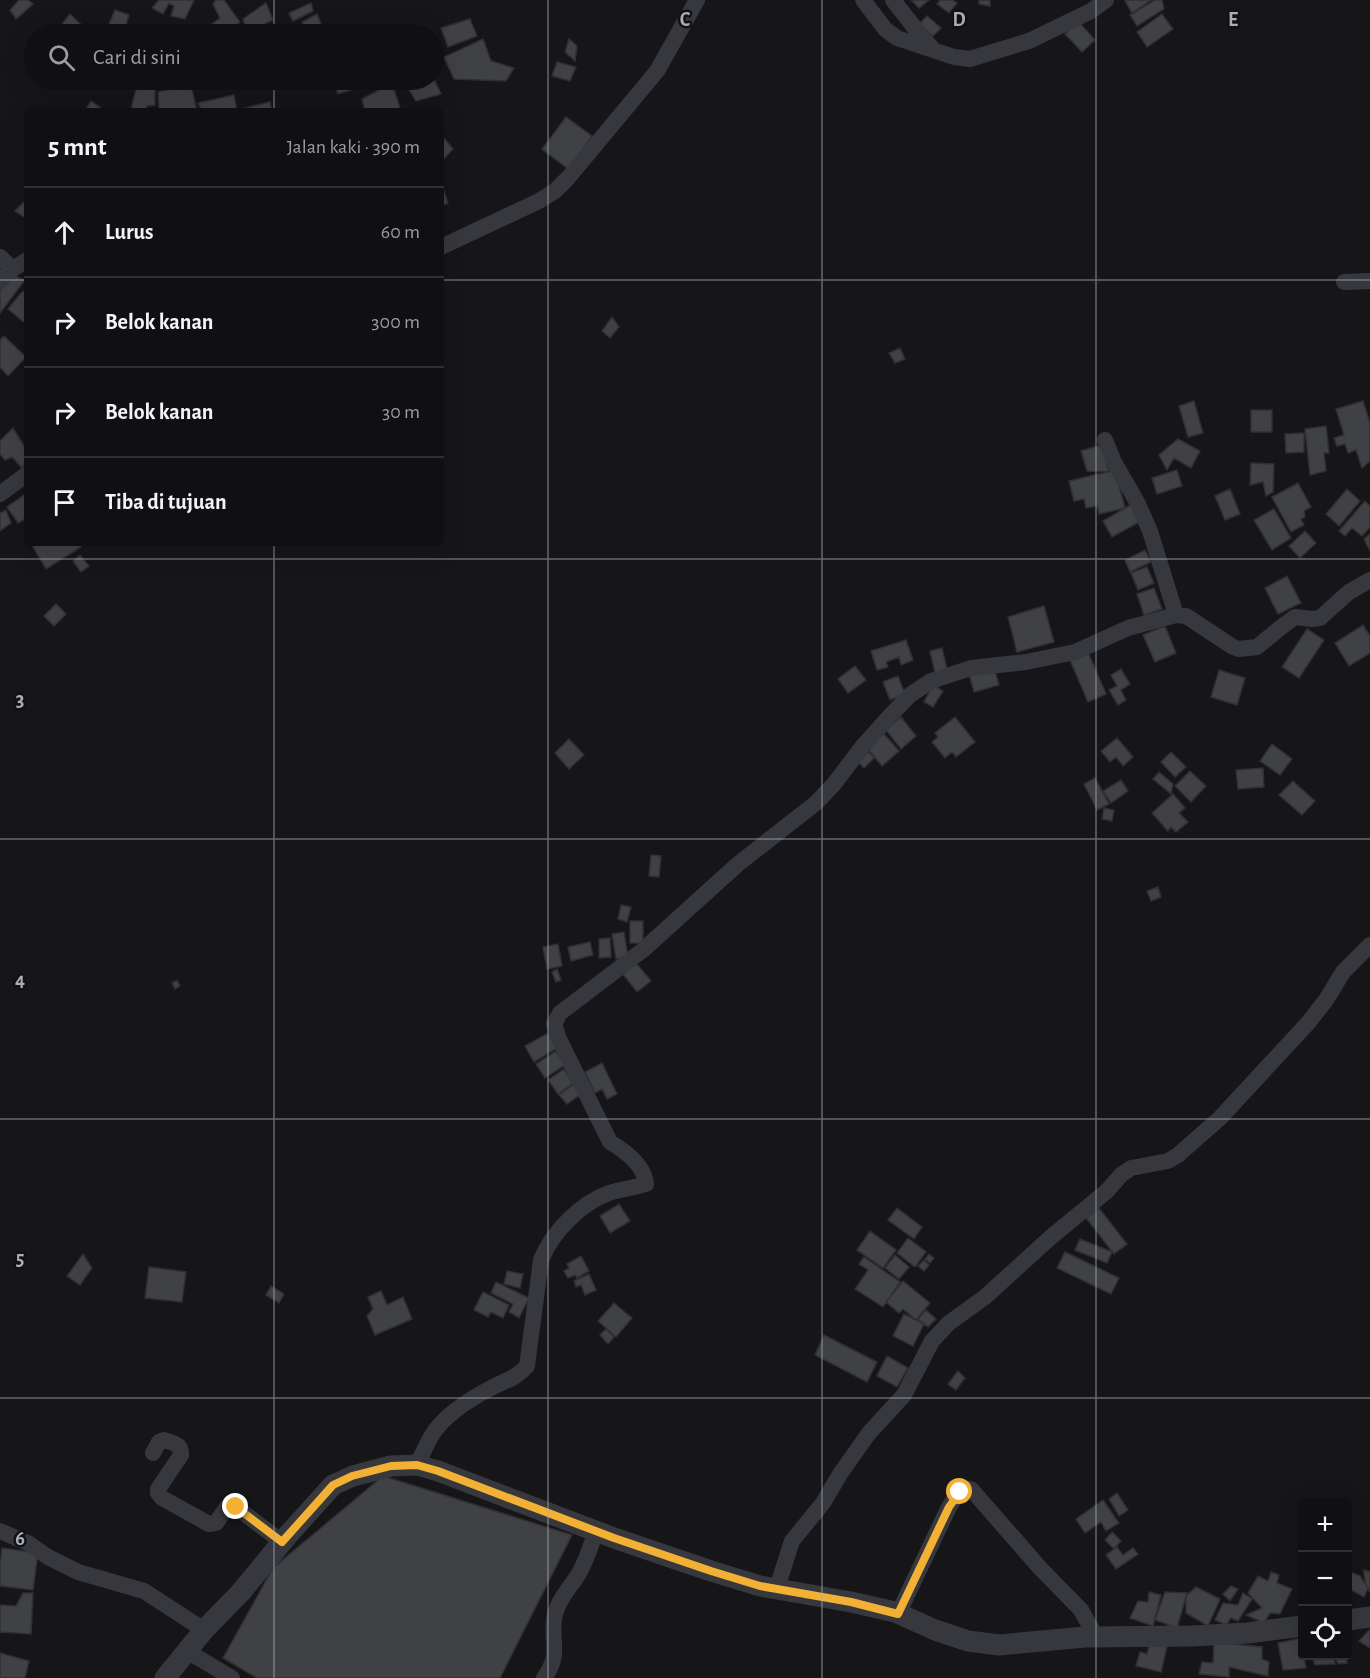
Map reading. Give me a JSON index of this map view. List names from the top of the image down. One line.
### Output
{"page":{"search":"Cari di sini","heading":["5 mnt","Jalan kaki · 390 m"],"list":[["Lurus","60 m"],["Belok kanan","300 m"],["Belok kanan","30 m"],"Tiba di tujuan"],"map_buttons":["+","−"]},"grid":{"columns":["C","D","E"],"rows":["3","4","5","6"]}}
